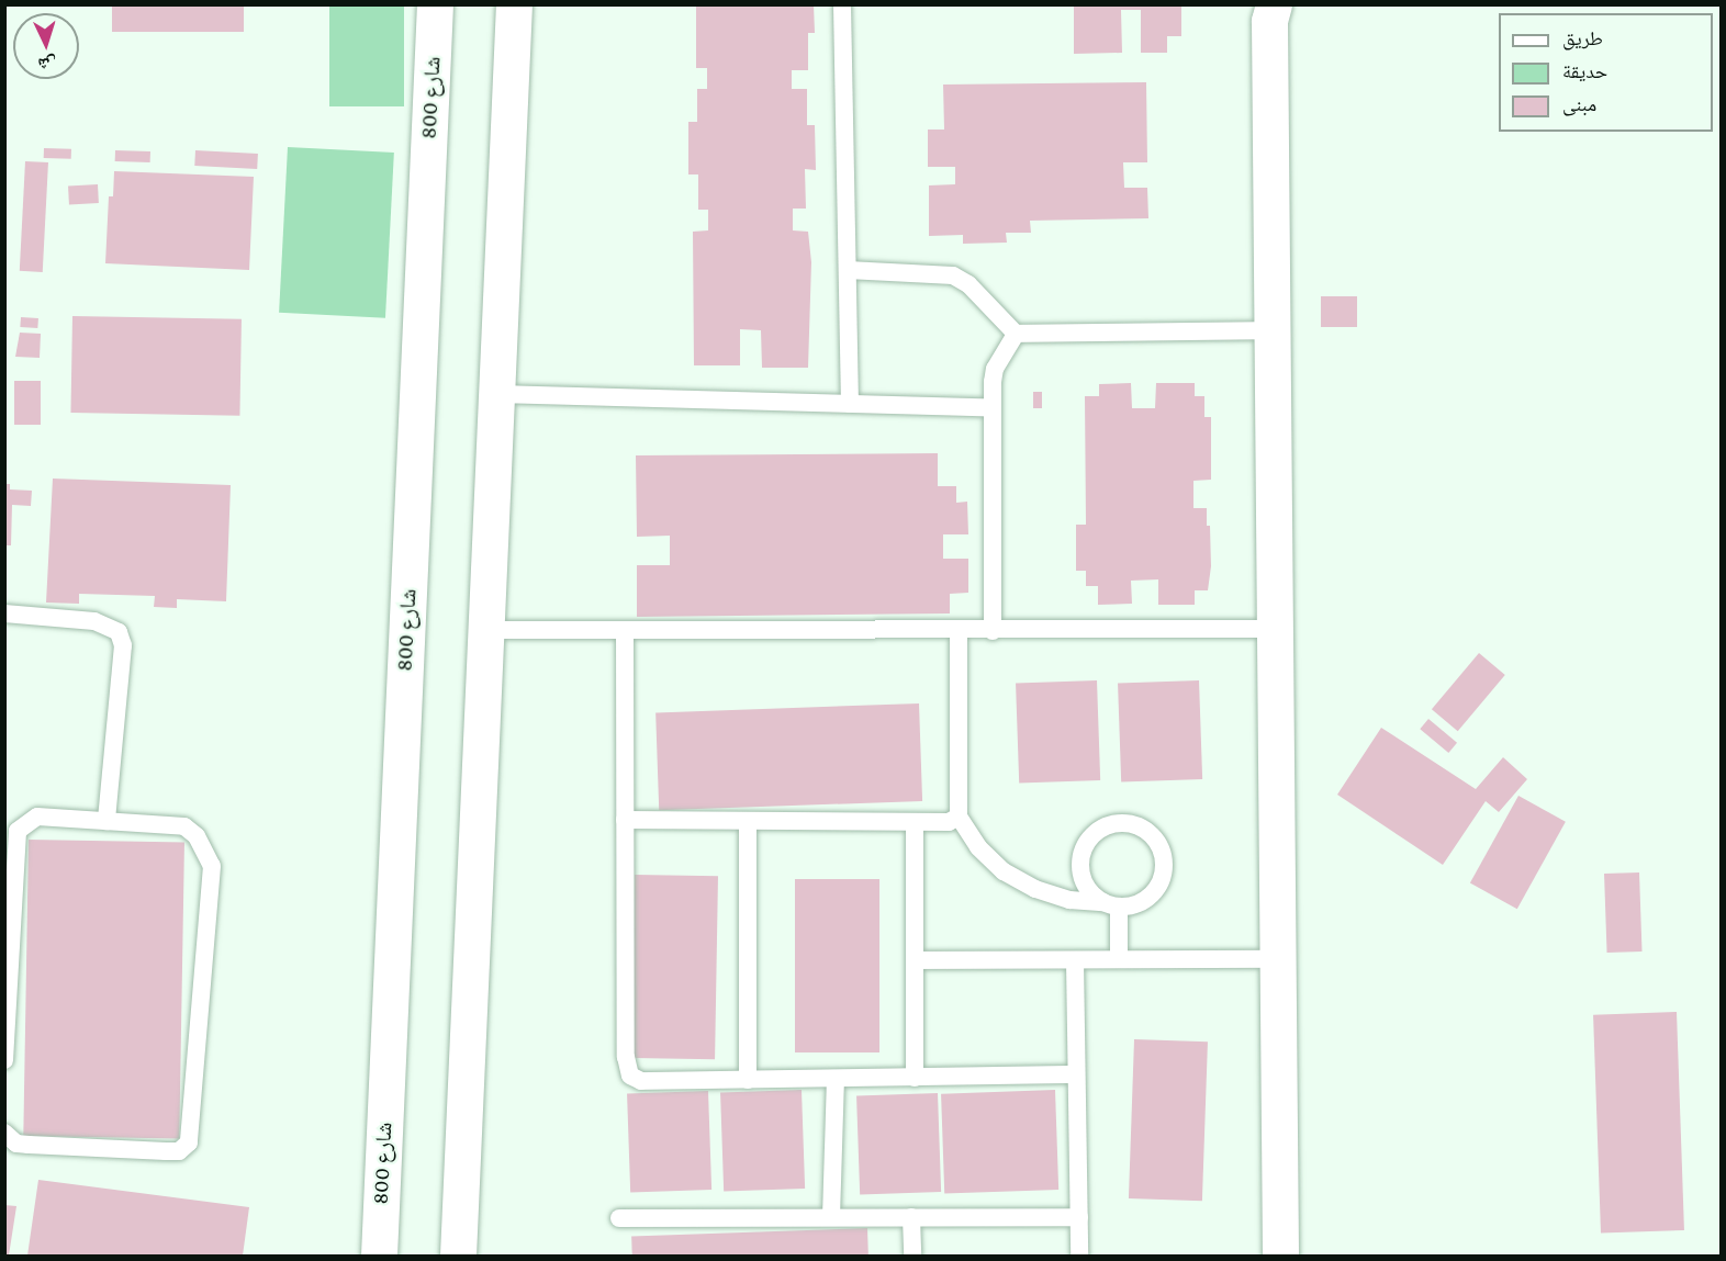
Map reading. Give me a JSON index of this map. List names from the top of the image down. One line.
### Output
{"streets":{"street":["شارع 800"]},"legend":["طريق","حديقة","مبنى"],"north":"bottom"}
